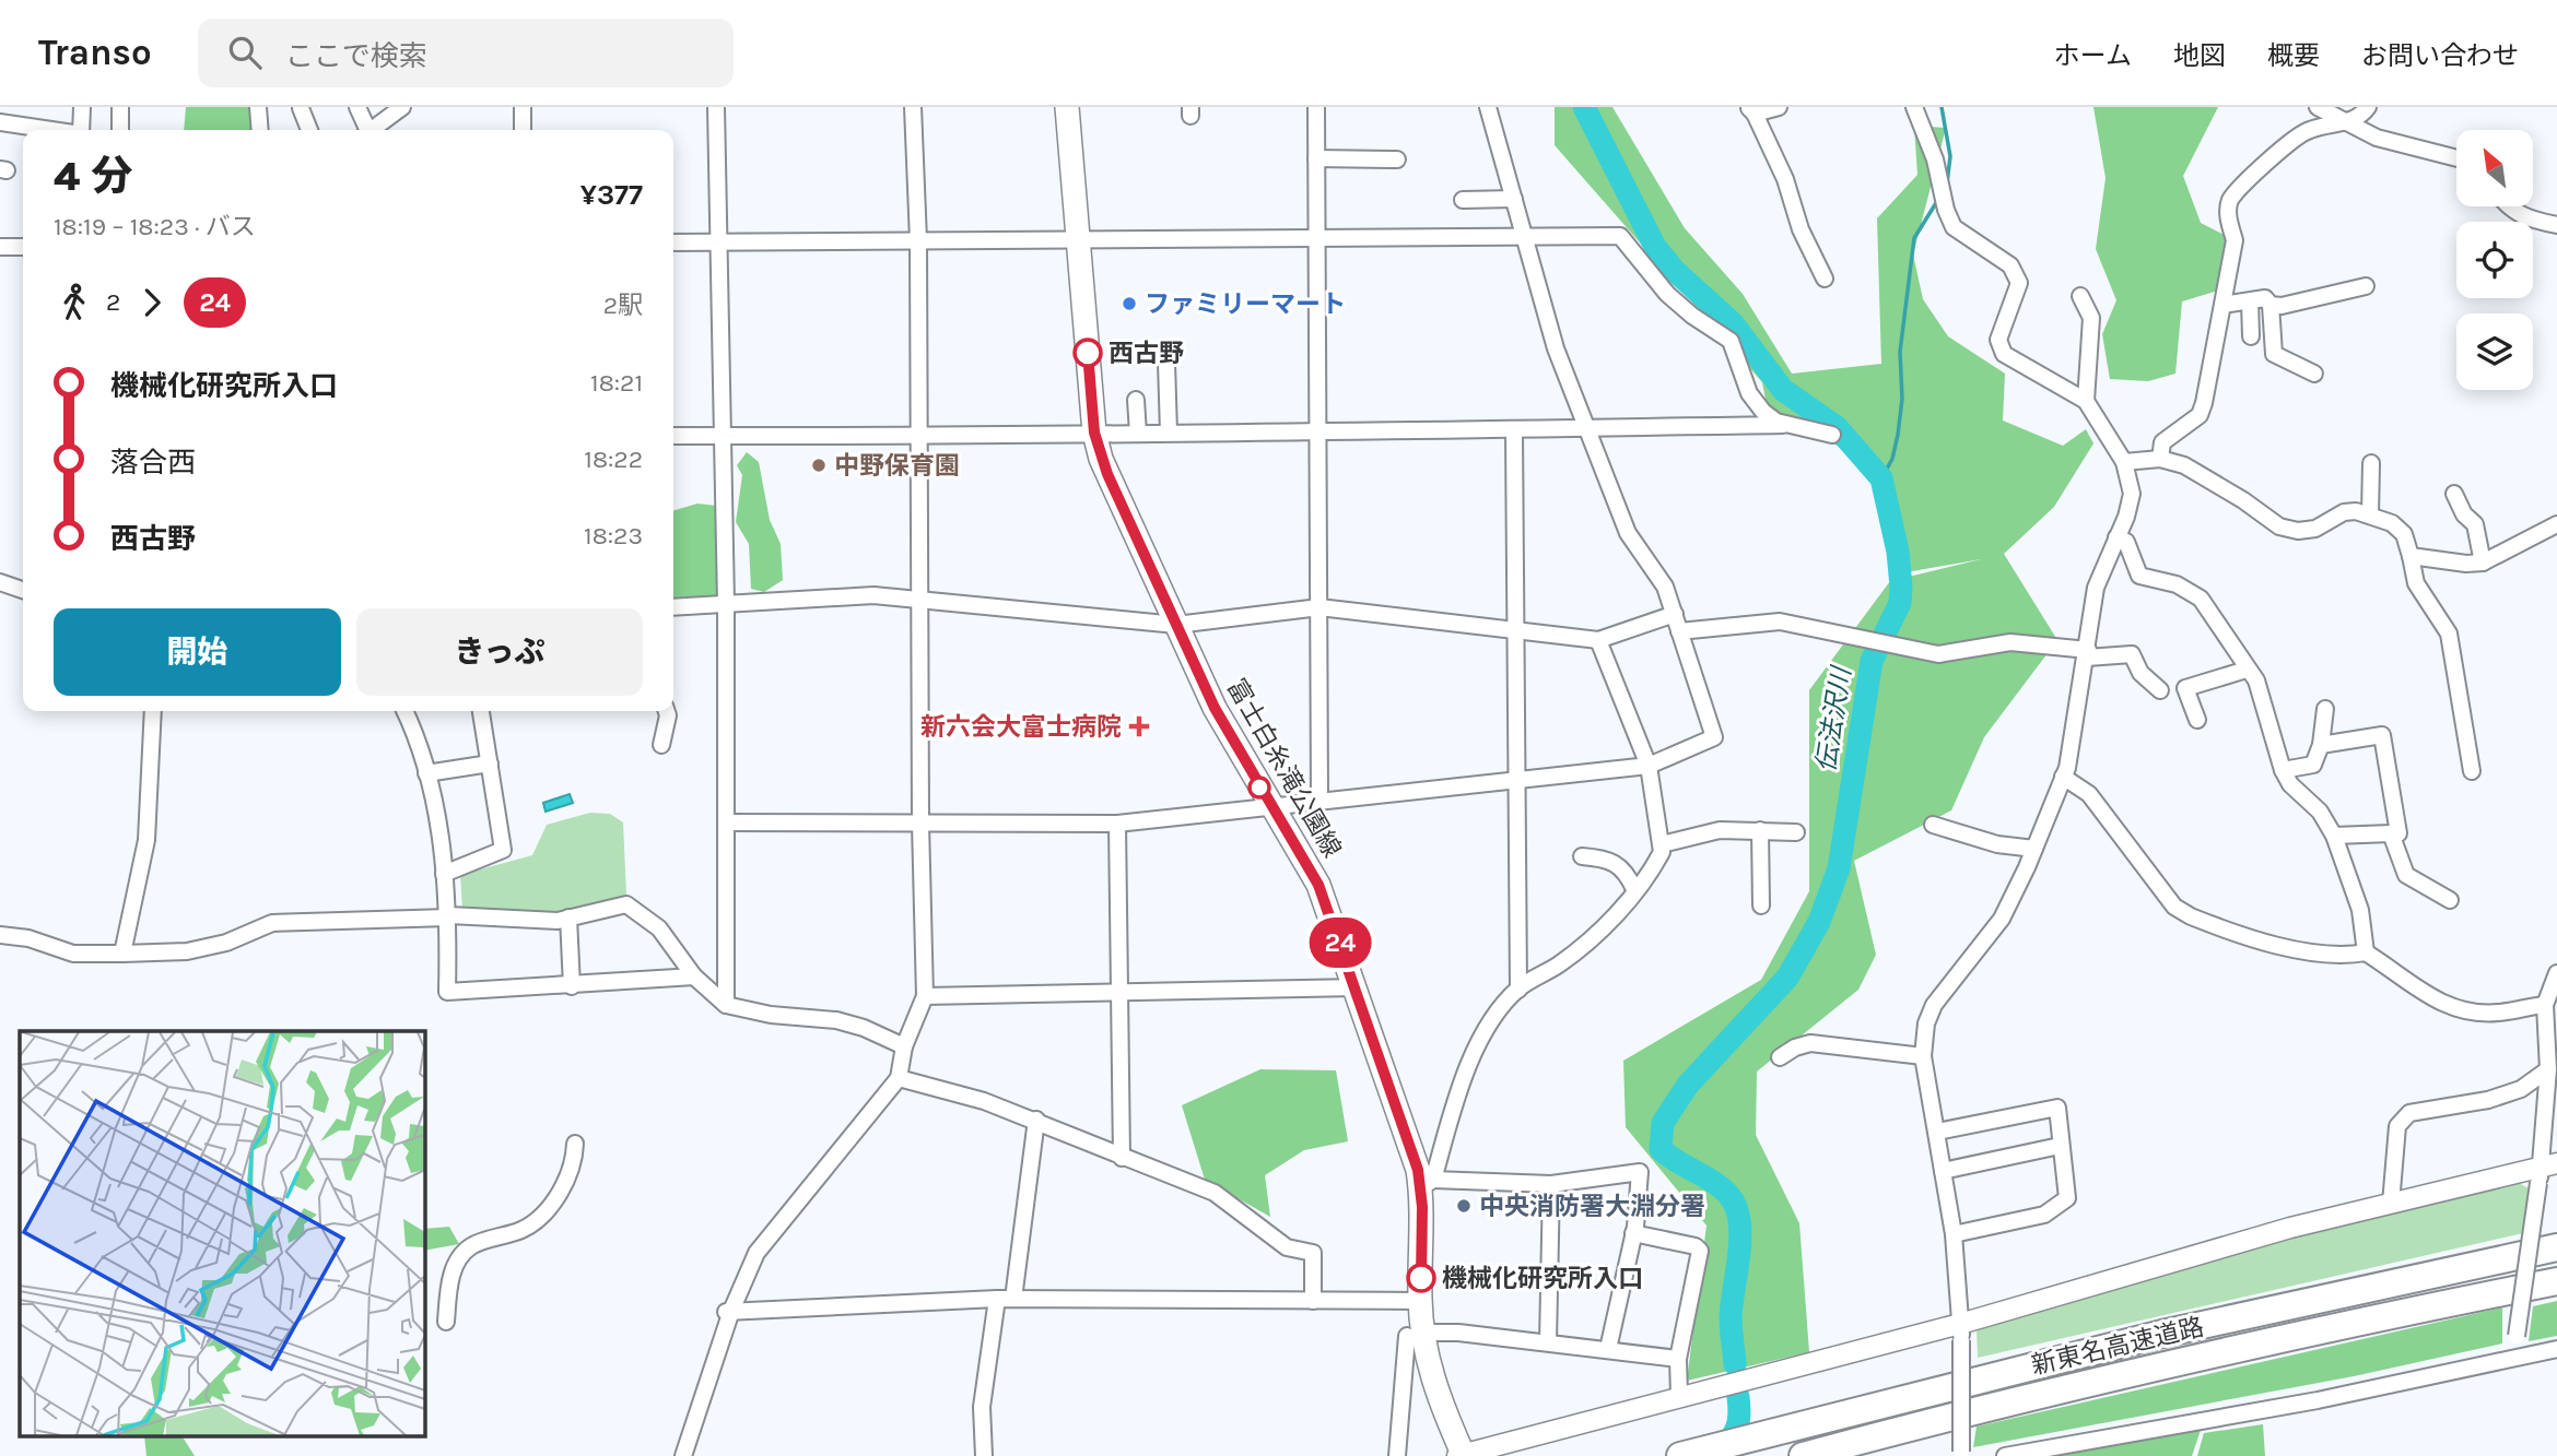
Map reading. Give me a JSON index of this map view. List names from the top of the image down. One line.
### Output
{"streets":{"highway":["新東名高速道路"],"main road":["富士白糸滝公園線"]},"water":["伝法沢川"],"places":{"other":["ファミリーマート","西古野","中野保育園","中央消防署大淵分署","機械化研究所入口"],"health":["新六会大富士病院"]},"lines":["bus line 24"],"north":"top left","page":{"header":"Transo","search":"ここで検索","nav":["ホーム","地図","概要","お問い合わせ"],"on_map":"24","heading":["4 分","18:19 – 18:23 · バス","¥377"],"legs":["2","24","2駅"],"list":[{"name":"機械化研究所入口","value":"18:21"},{"name":"落合西","value":"18:22"},{"name":"西古野","value":"18:23"}],"buttons":["開始","きっぷ"]}}
